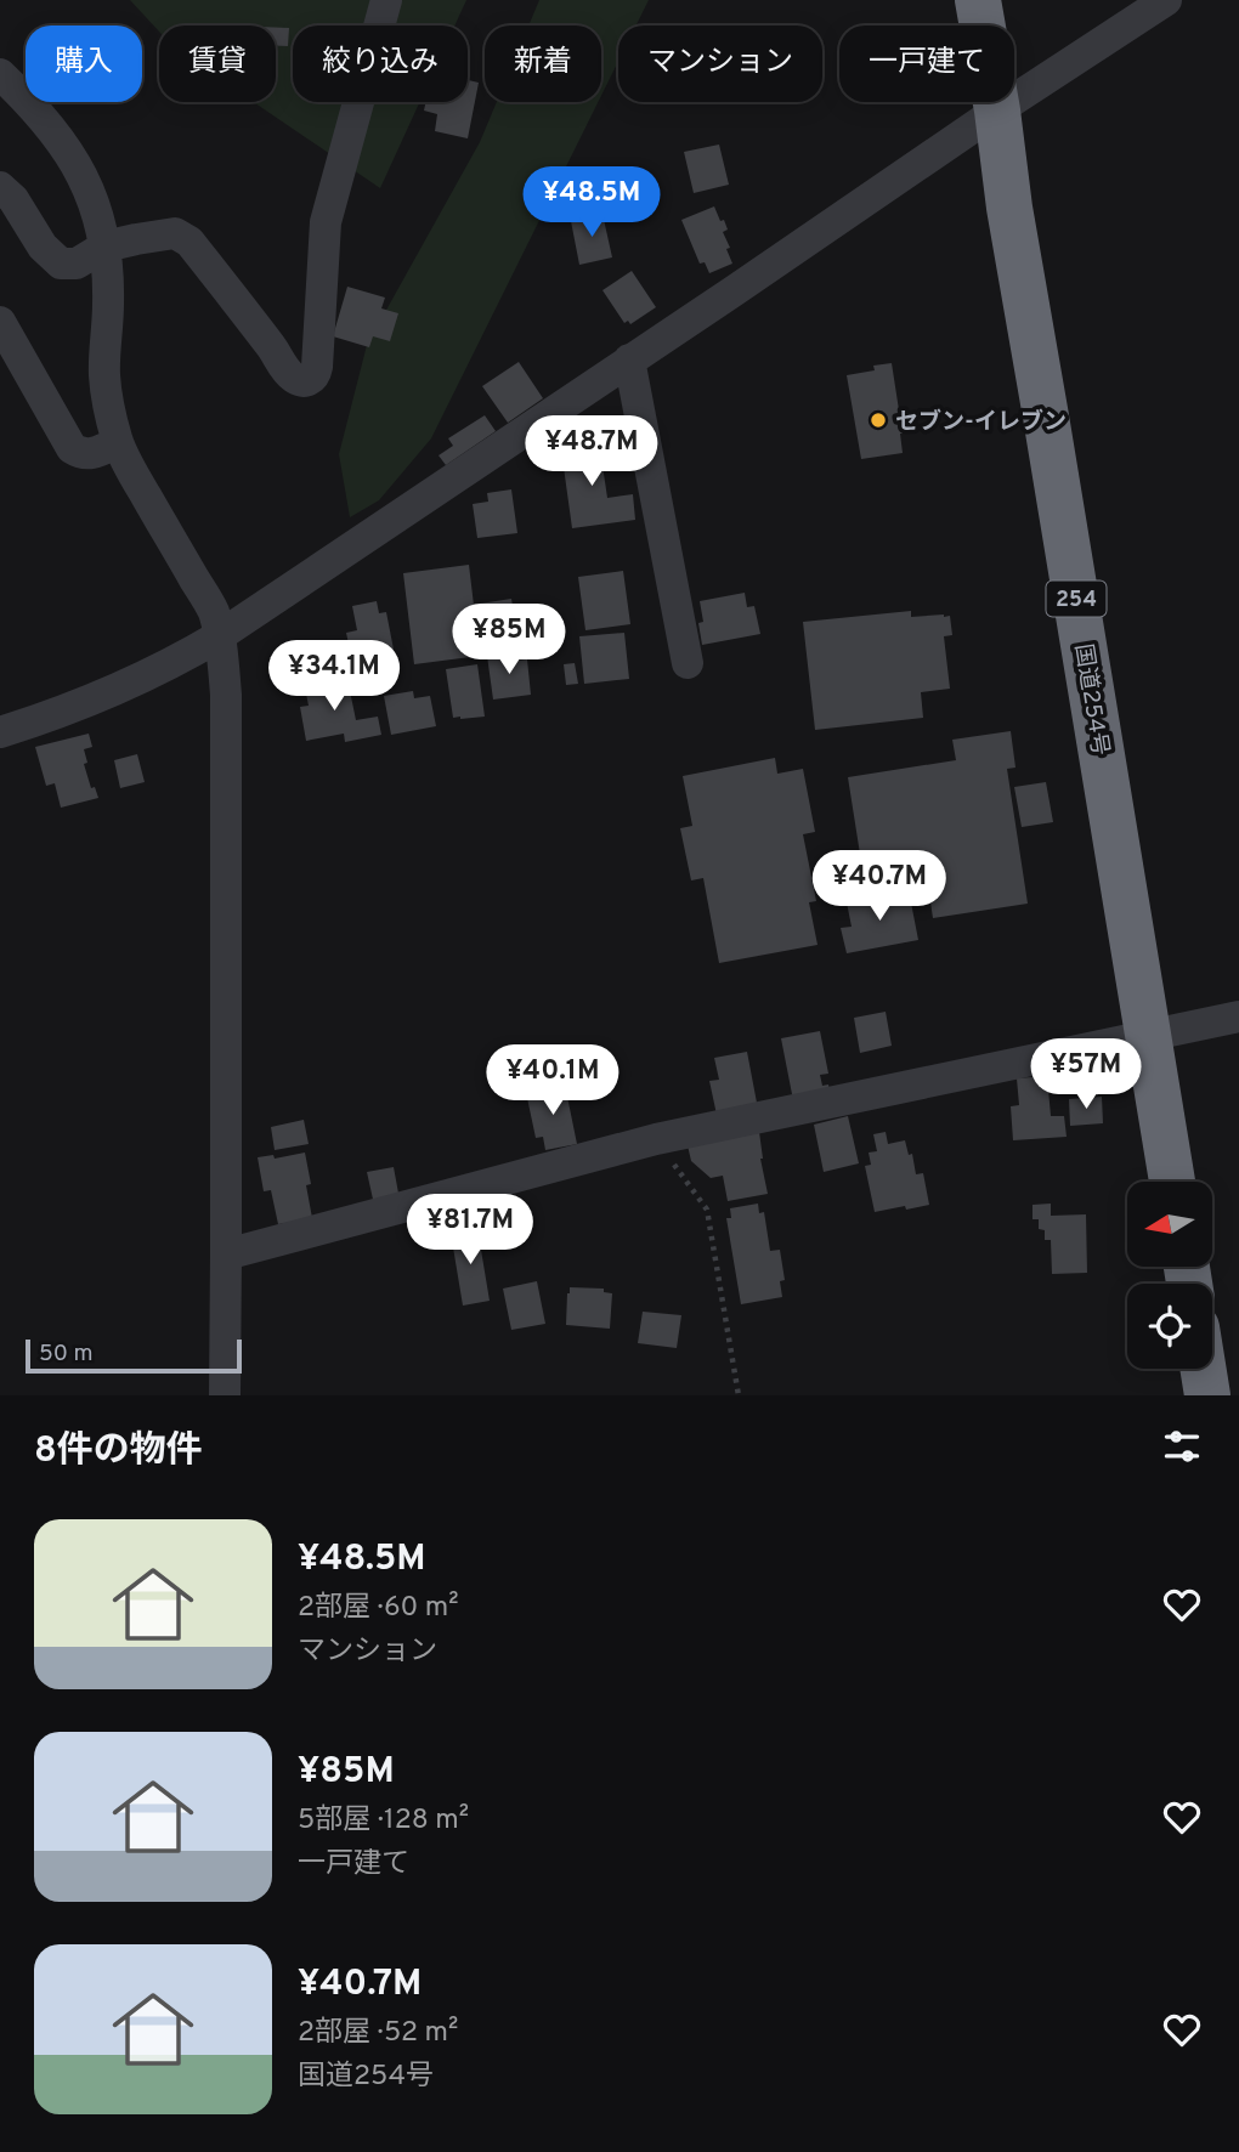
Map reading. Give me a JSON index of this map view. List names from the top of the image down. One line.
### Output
{"streets":{"highway":["254","国道254号"]},"places":["セブン-イレブン"],"scale_bar":"50 m","north":"left","page":{"chip":["購入","賃貸","絞り込み","新着","マンション","一戸建て"],"price":["¥48.5M","¥48.7M","¥85M","¥34.1M","¥40.7M","¥57M","¥40.1M","¥81.7M"],"scale":"50 m","heading":"8件の物件","list":[{"name":"¥48.5M","note":"2部屋 · 60 m² · マンション"},{"name":"¥85M","note":"5部屋 · 128 m² · 一戸建て"},{"name":"¥40.7M","note":"2部屋 · 52 m² · 国道254号"}]}}
